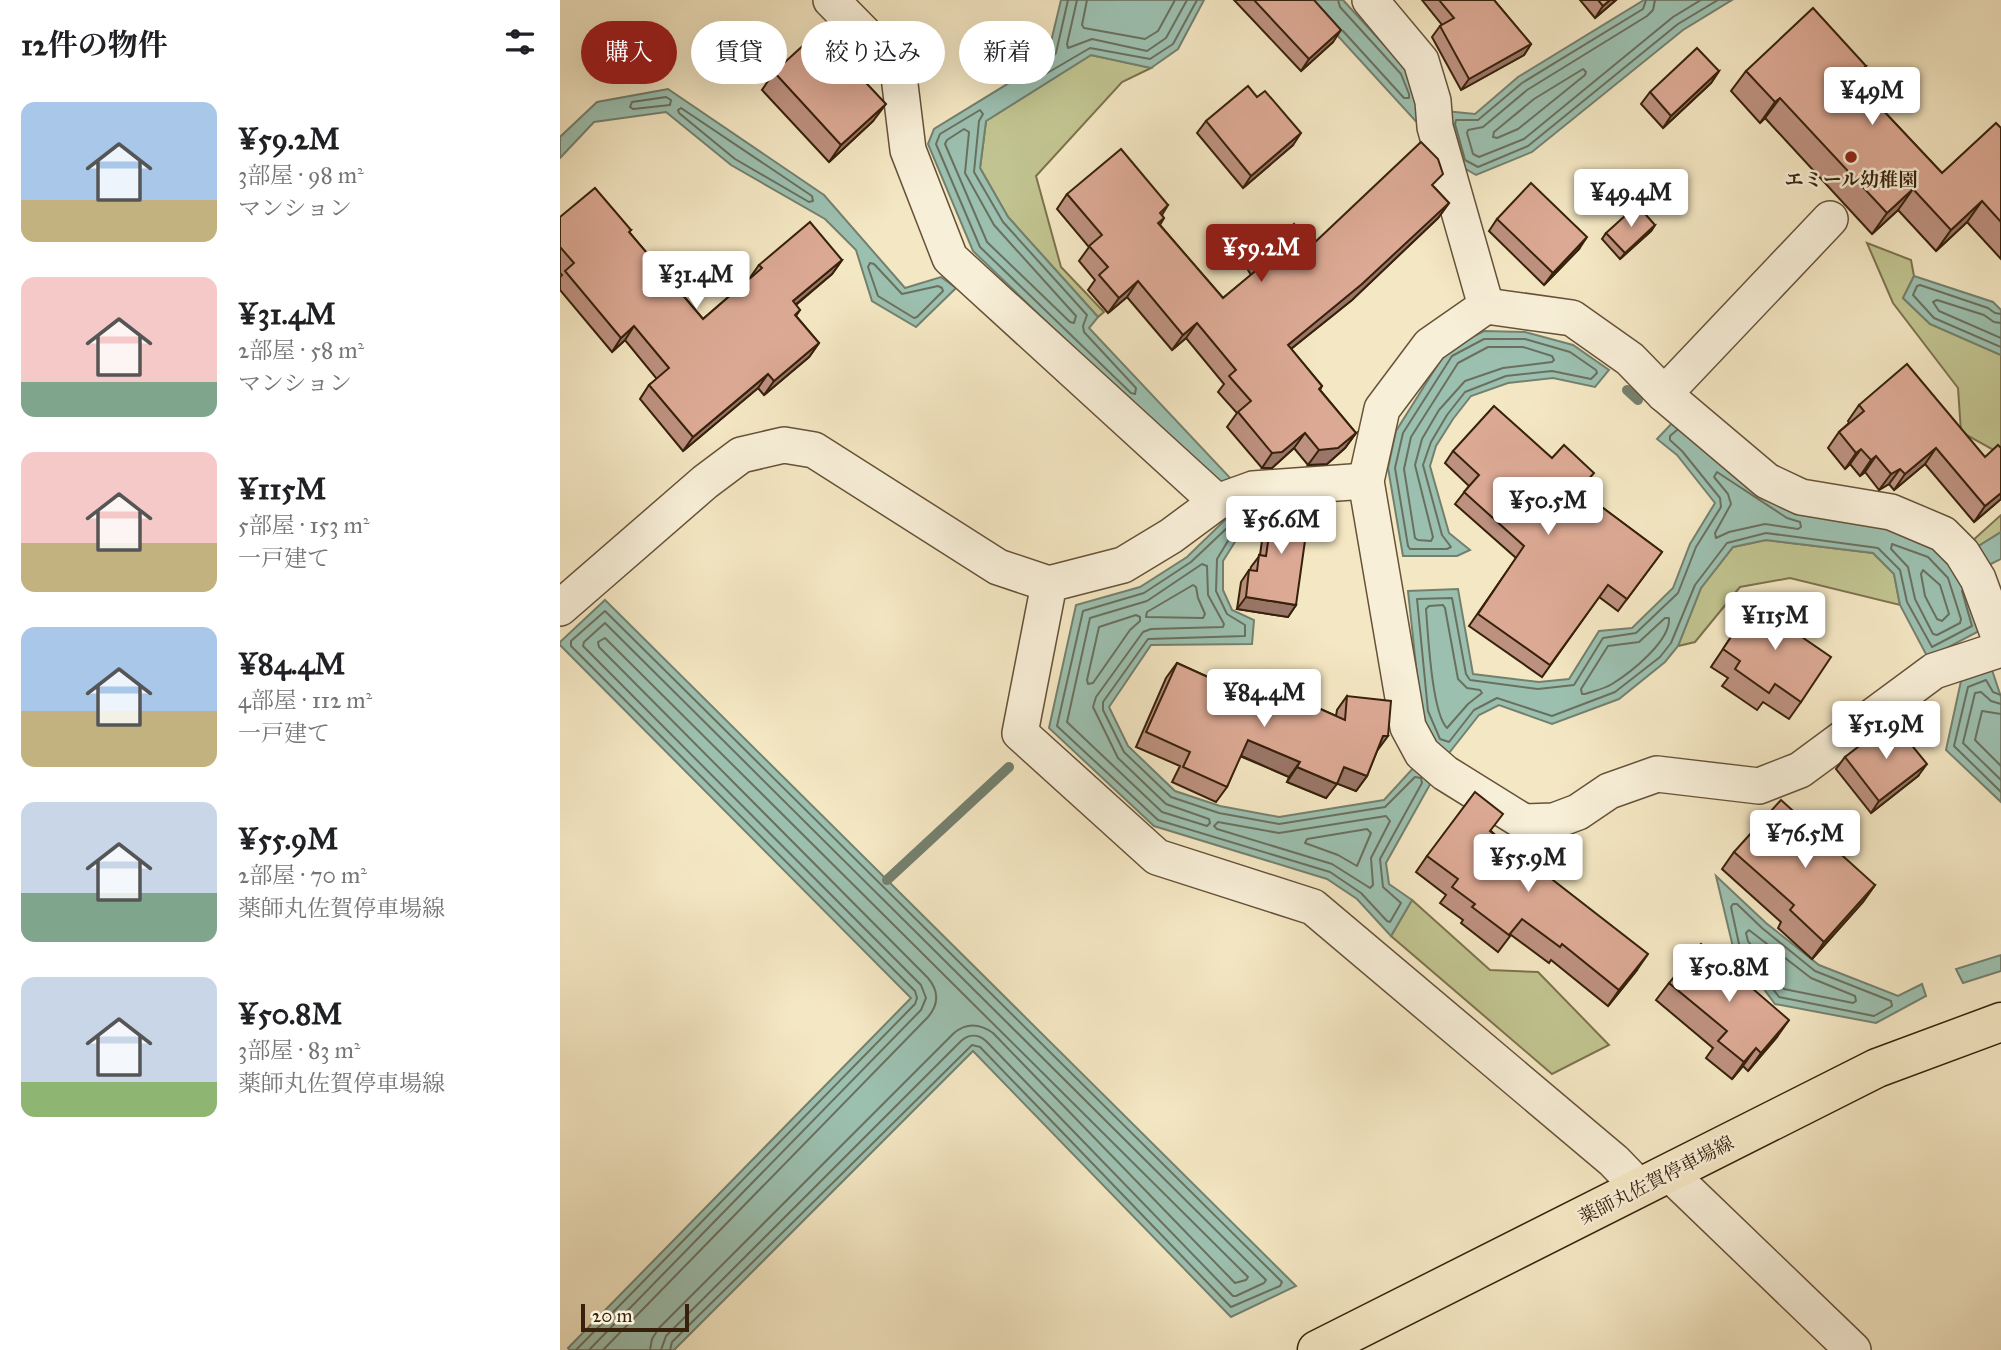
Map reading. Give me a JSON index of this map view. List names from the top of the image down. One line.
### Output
{"streets":{"main road":["薬師丸佐賀停車場線"]},"places":["エミール幼稚園"],"scale_bar":"20 m","page":{"heading":"12件の物件","chip":["購入","賃貸","絞り込み","新着"],"price":["¥49M","¥49.4M","¥59.2M","¥31.4M","¥50.5M","¥56.6M","¥115M","¥84.4M","¥51.9M","¥76.5M","¥55.9M","¥50.8M"],"list":[{"name":"¥59.2M","note":"3部屋 · 98 m² · マンション"},{"name":"¥31.4M","note":"2部屋 · 58 m² · マンション"},{"name":"¥115M","note":"5部屋 · 153 m² · 一戸建て"},{"name":"¥84.4M","note":"4部屋 · 112 m² · 一戸建て"},{"name":"¥55.9M","note":"2部屋 · 70 m² · 薬師丸佐賀停車場線"},{"name":"¥50.8M","note":"3部屋 · 83 m² · 薬師丸佐賀停車場線"}],"scale":"20 m"}}
